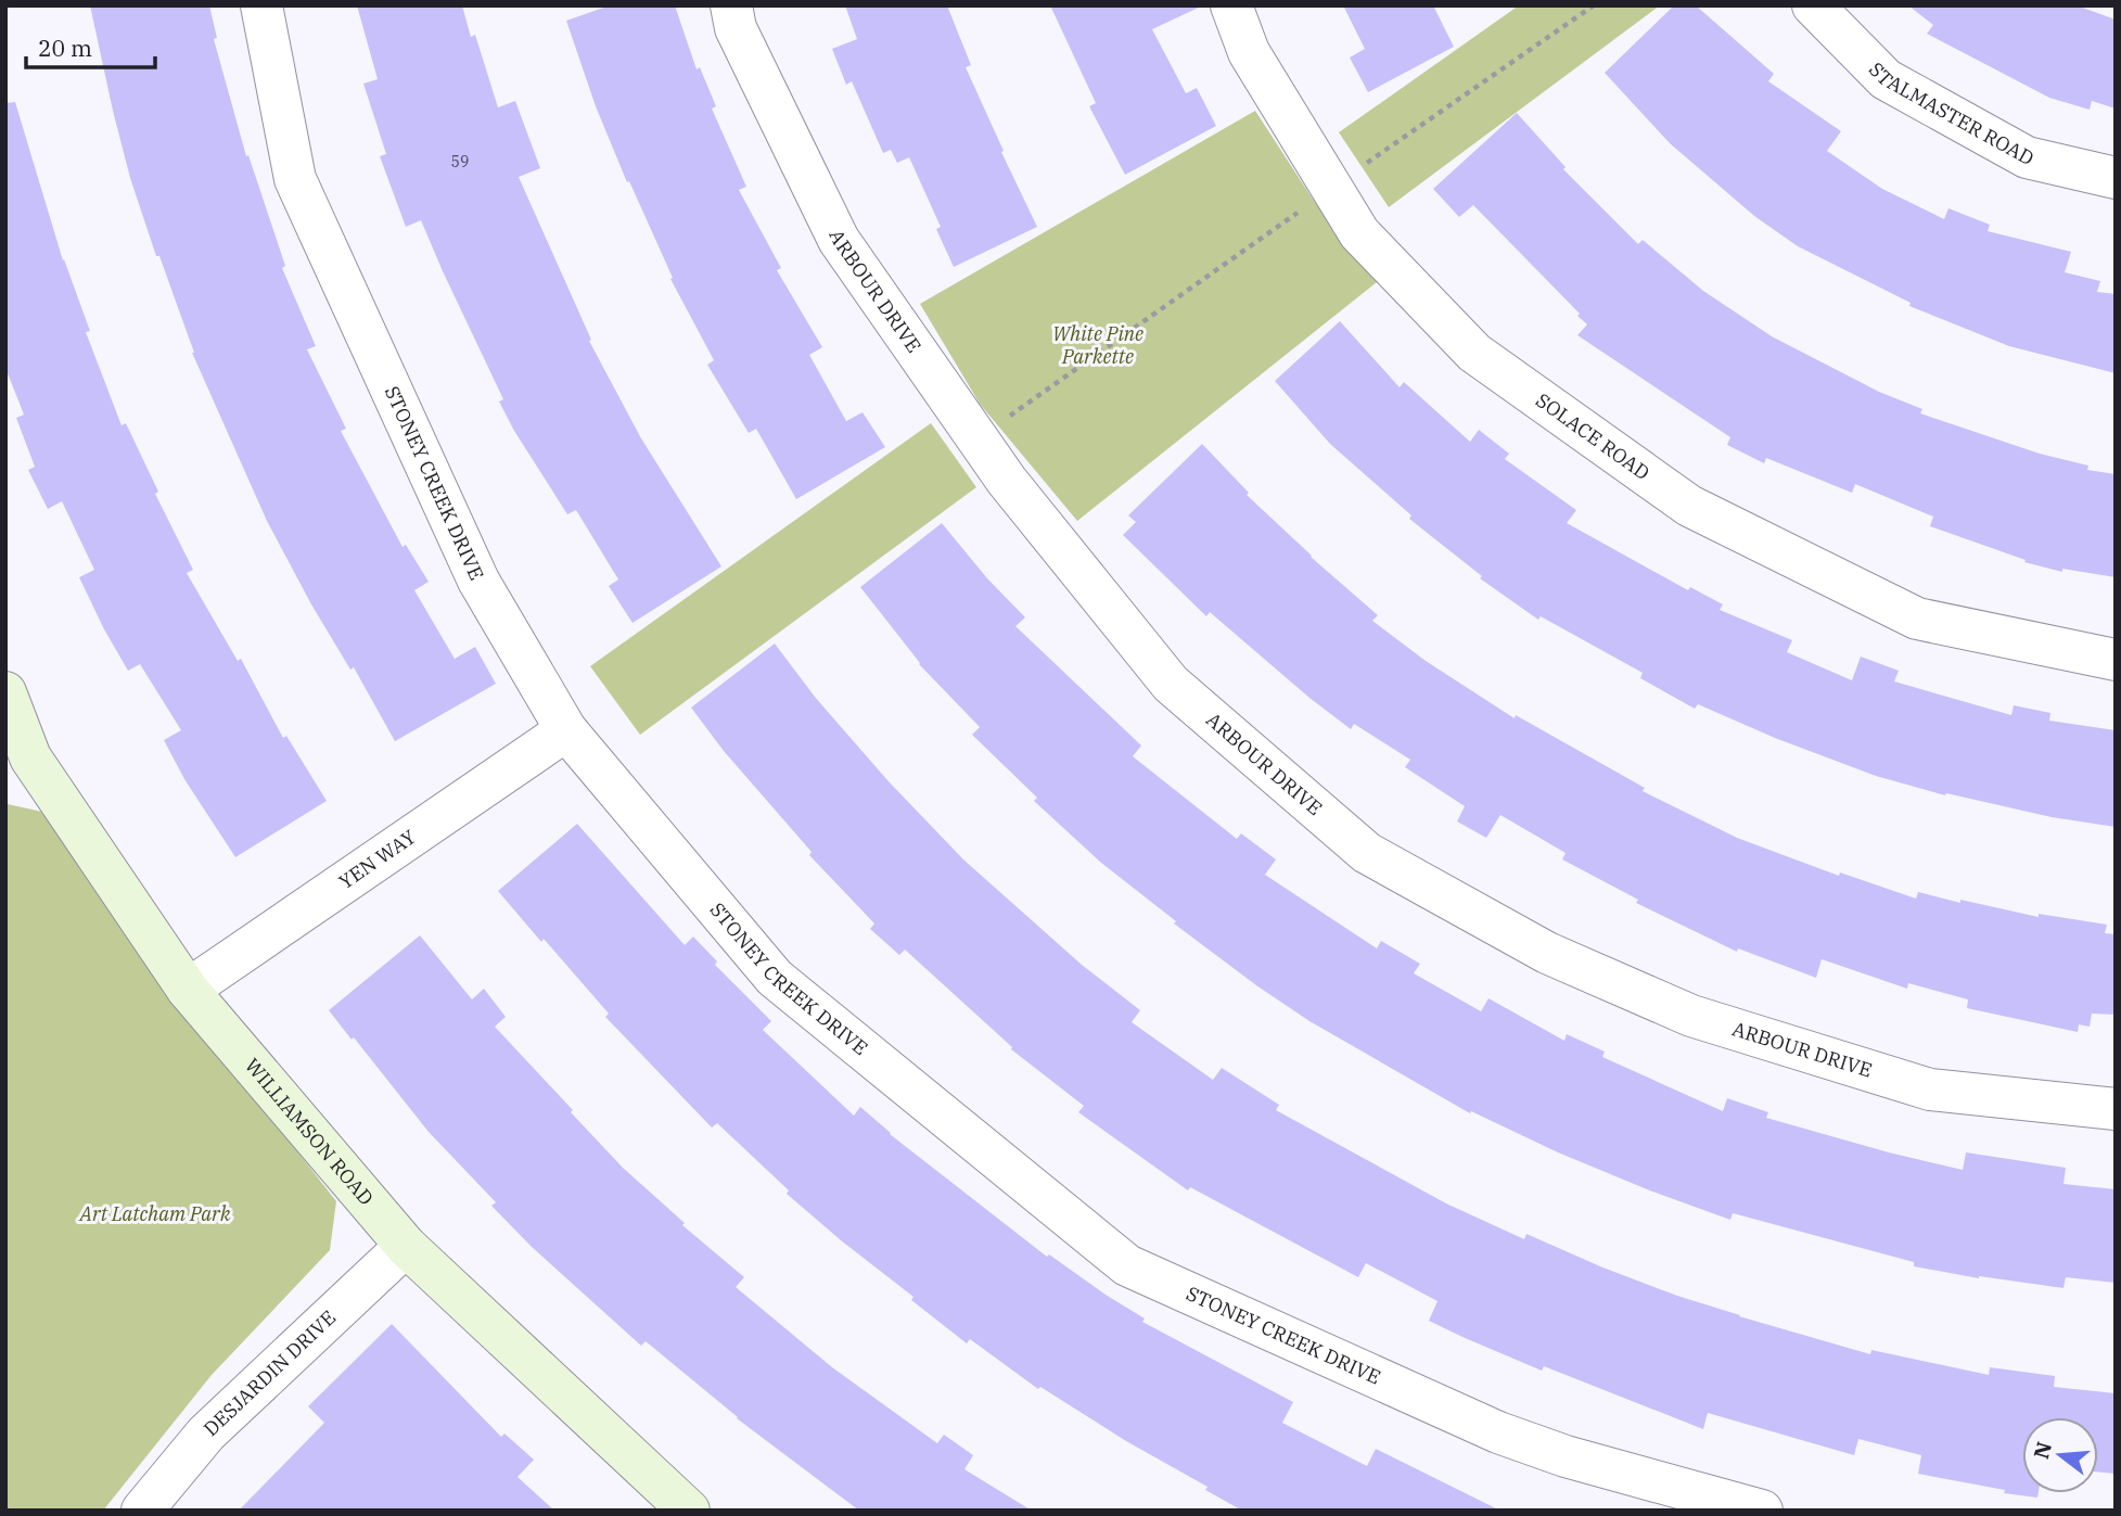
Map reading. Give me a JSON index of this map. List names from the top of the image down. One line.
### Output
{"streets":{"street":["STALMASTER ROAD","ARBOUR DRIVE","SOLACE ROAD","STONEY CREEK DRIVE","YEN WAY","WILLIAMSON ROAD","DESJARDIN DRIVE"]},"crossings":[["STONEY CREEK DRIVE","YEN WAY"],["YEN WAY","WILLIAMSON ROAD"],["WILLIAMSON ROAD","DESJARDIN DRIVE"]],"parks":["White Pine Parkette","Art Latcham Park"],"house_numbers":["59"],"scale_bar":"20 m","north":"left"}
